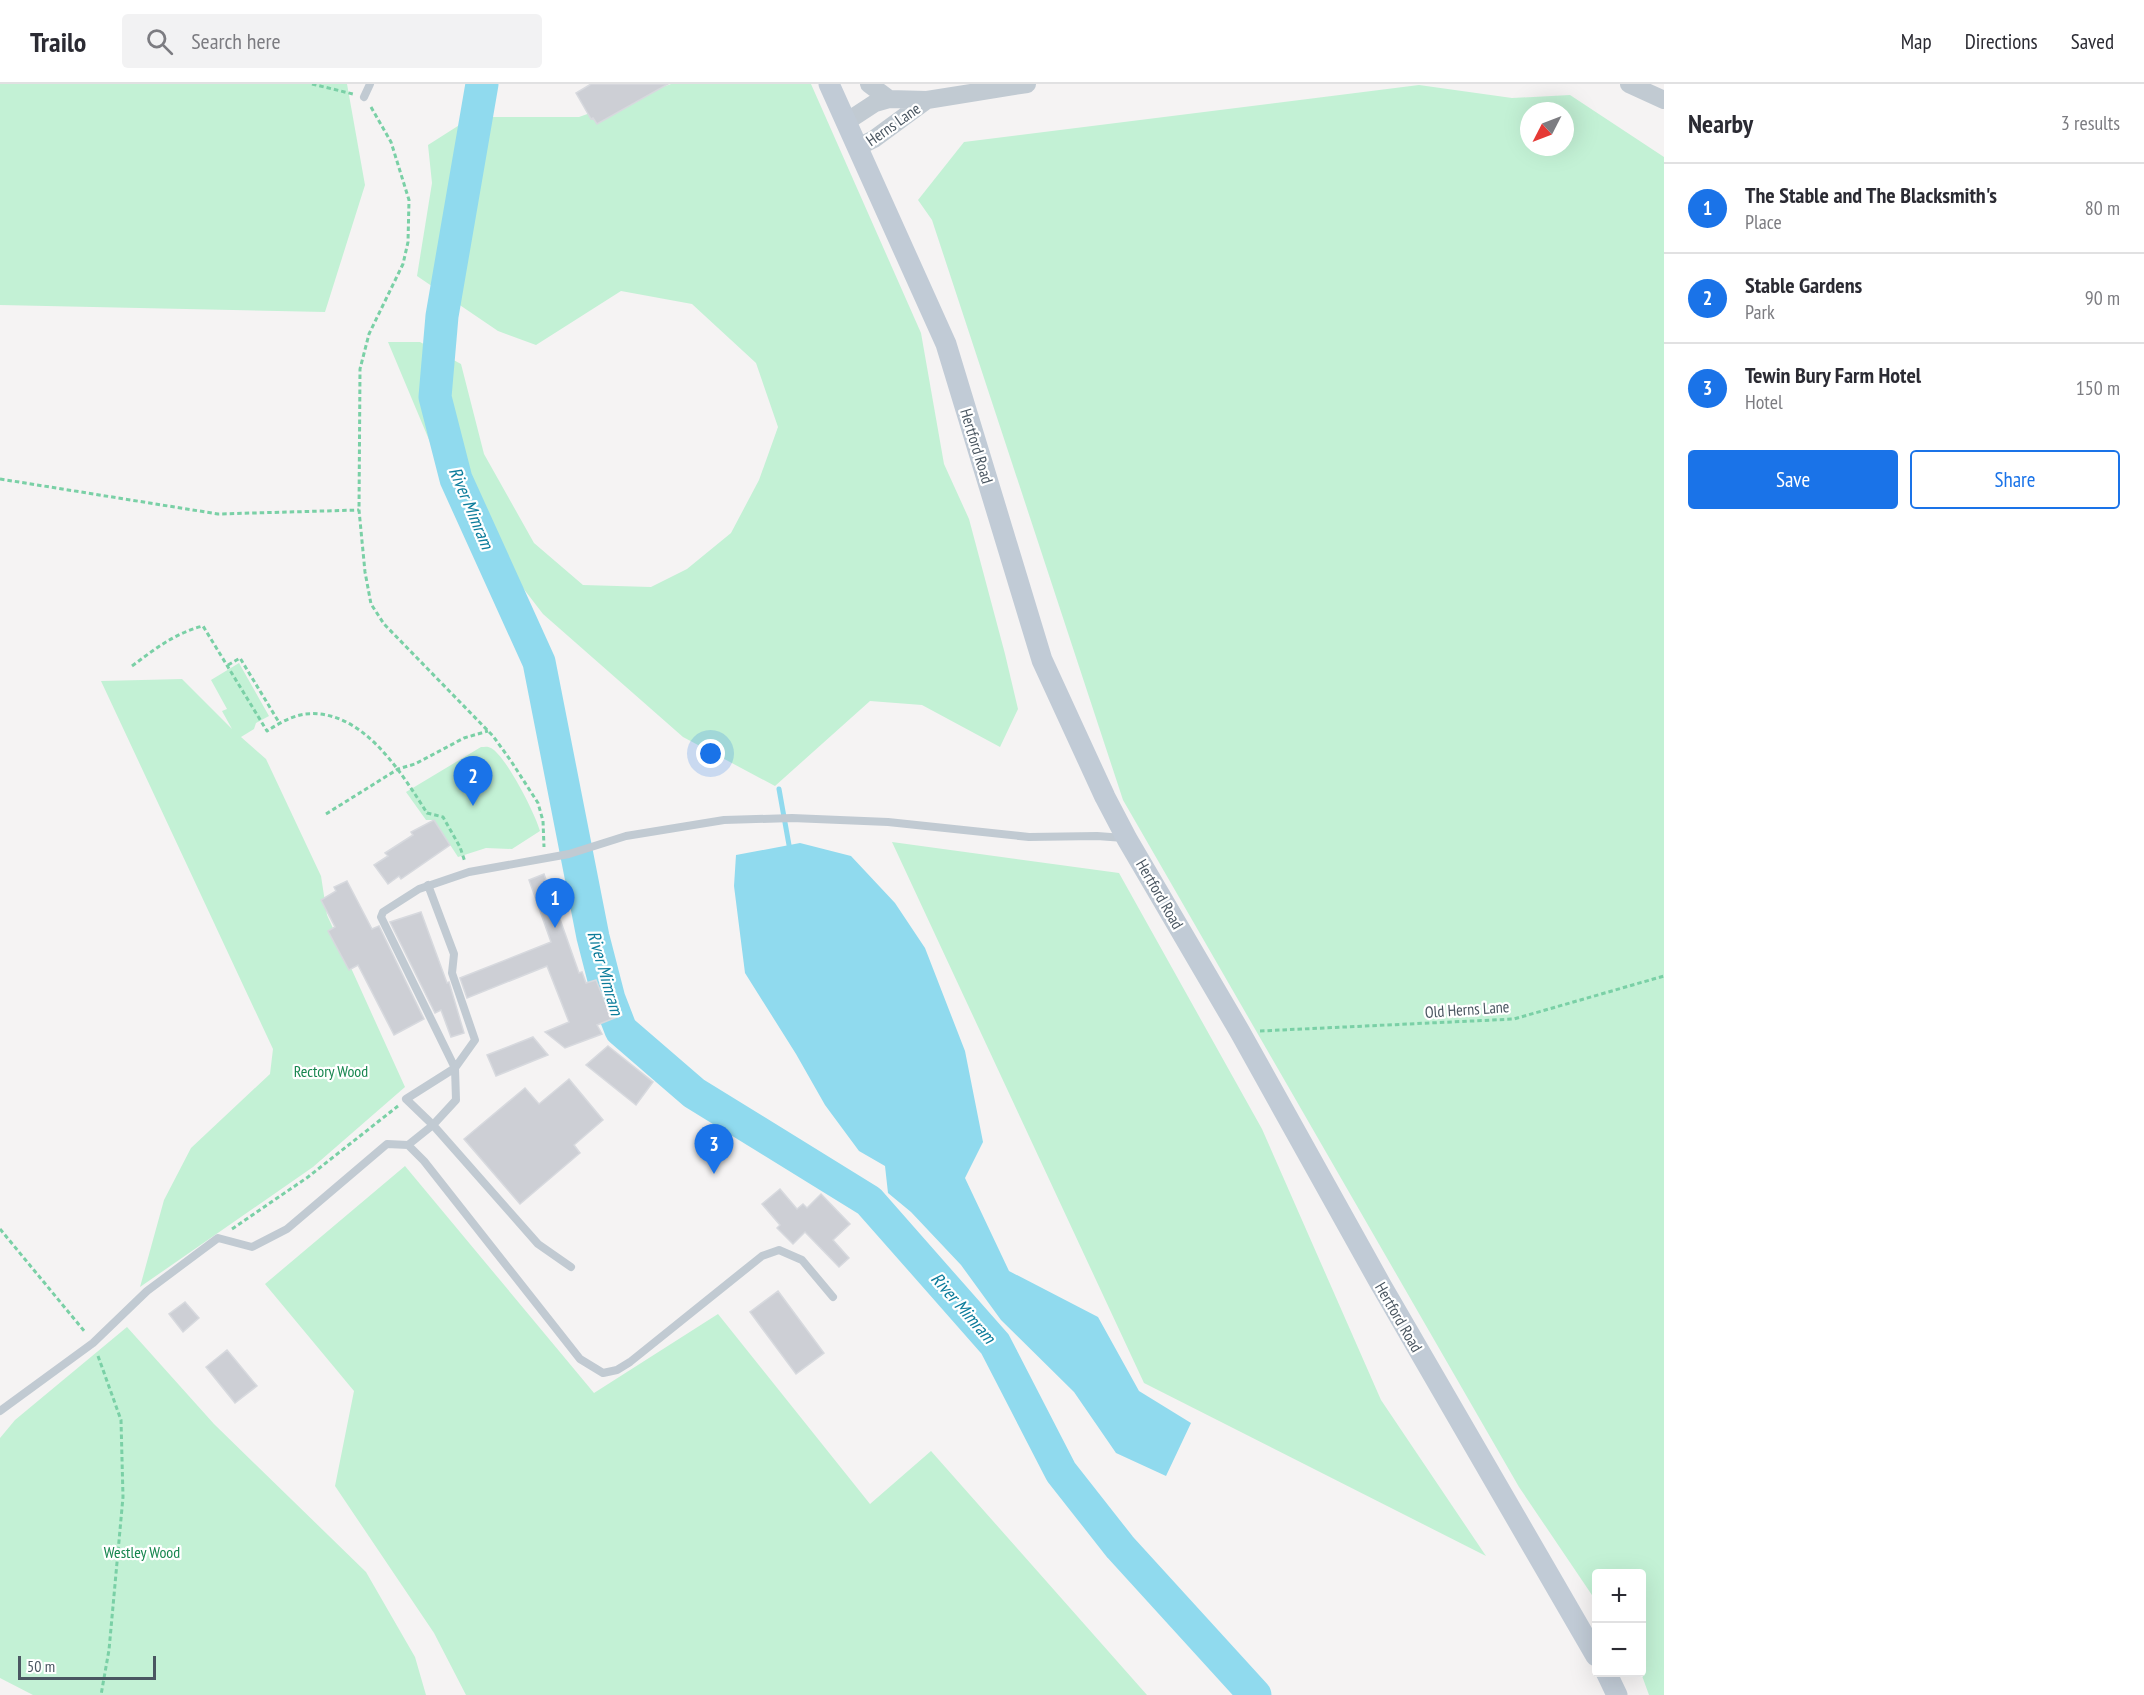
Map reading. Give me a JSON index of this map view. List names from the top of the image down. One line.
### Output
{"streets":{"main road":["Hertford Road"],"street":["Herns Lane"],"path":["Old Herns Lane"]},"crossings":[["Herns Lane","Hertford Road"],["Hertford Road","Old Herns Lane"]],"water":["River Mimram"],"parks":["Rectory Wood","Westley Wood"],"scale_bar":"50 m","north":"bottom left","page":{"header":"Trailo","search":"Search here","nav":["Map","Directions","Saved"],"heading":["Nearby","3 results"],"list":[{"mark":"1","name":"The Stable and The Blacksmith's","note":"Place","value":"80 m"},{"mark":"2","name":"Stable Gardens","note":"Park","value":"90 m"},{"mark":"3","name":"Tewin Bury Farm Hotel","note":"Hotel","value":"150 m"}],"buttons":["Save","Share"],"pins":["2","1","3"],"map_buttons":["+","−"],"scale":"50 m"}}
